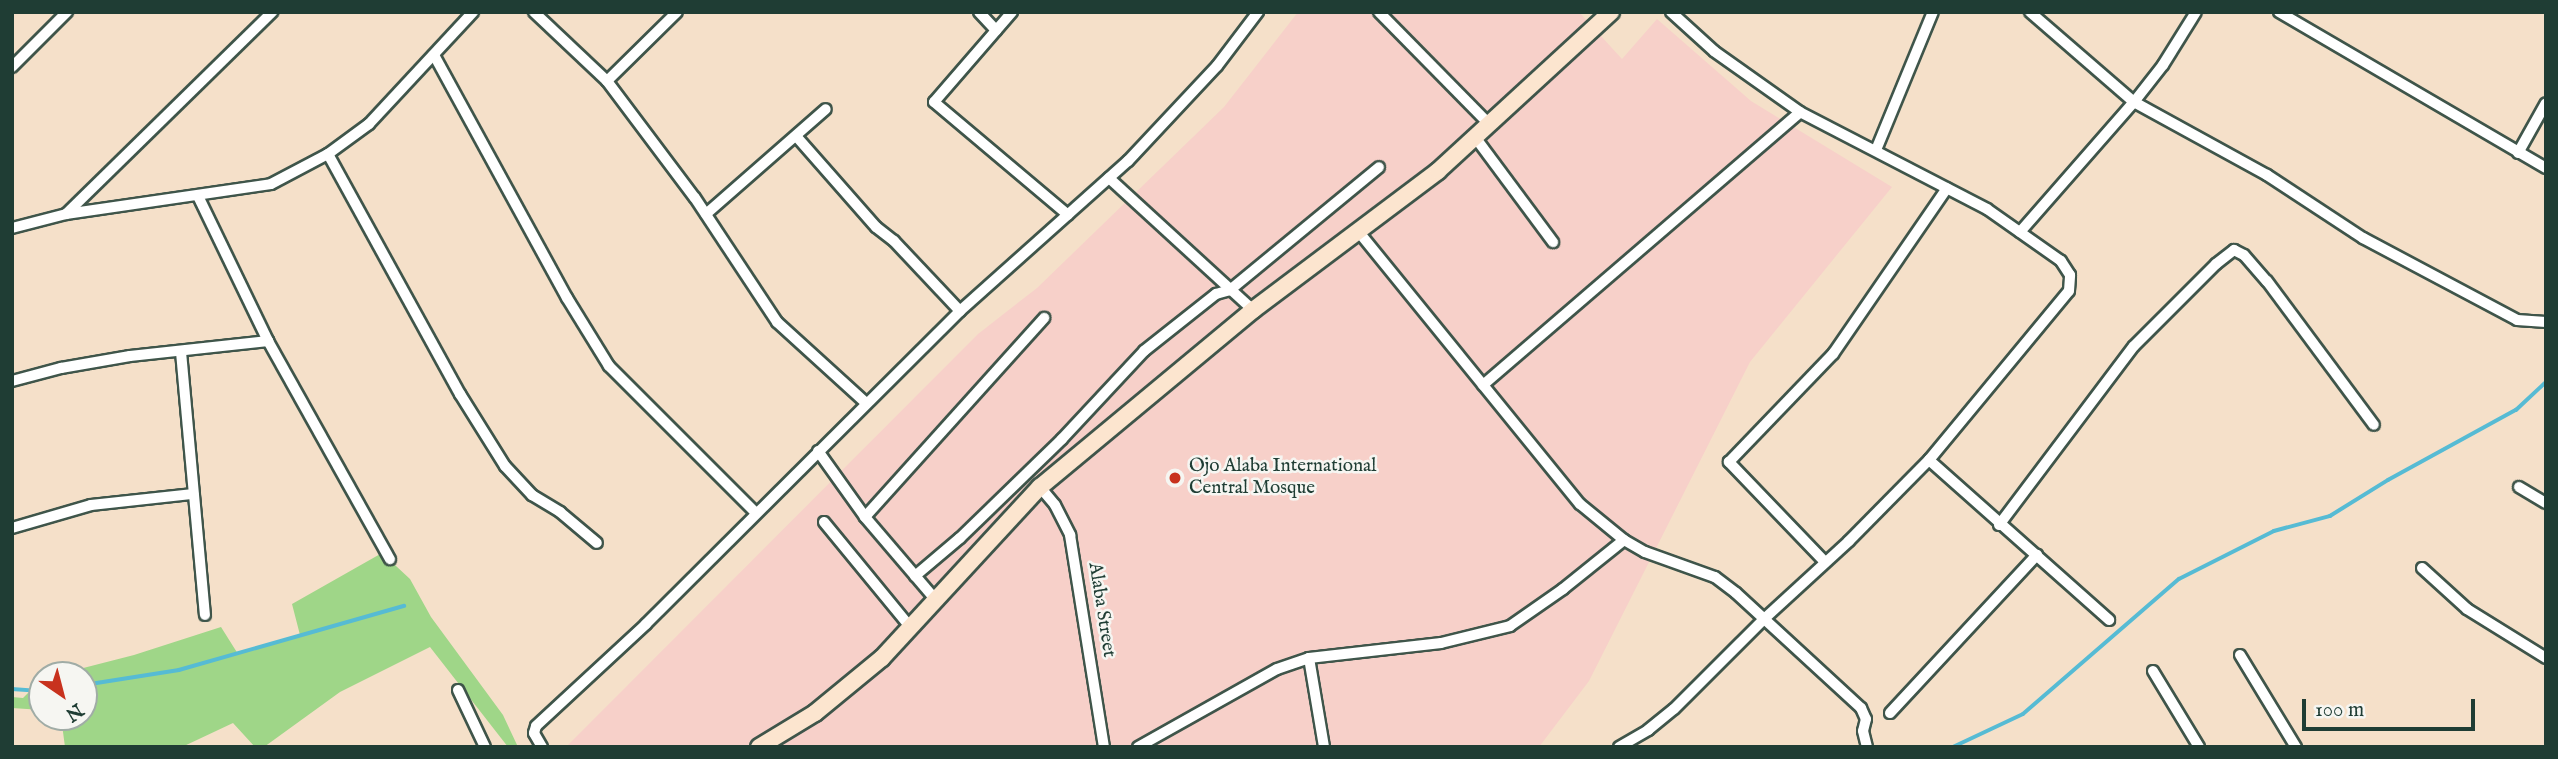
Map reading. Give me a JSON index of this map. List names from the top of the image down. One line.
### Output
{"streets":{"street":["Alaba Street"]},"places":["Ojo Alaba International Central Mosque"],"scale_bar":"100 m","north":"bottom right"}
